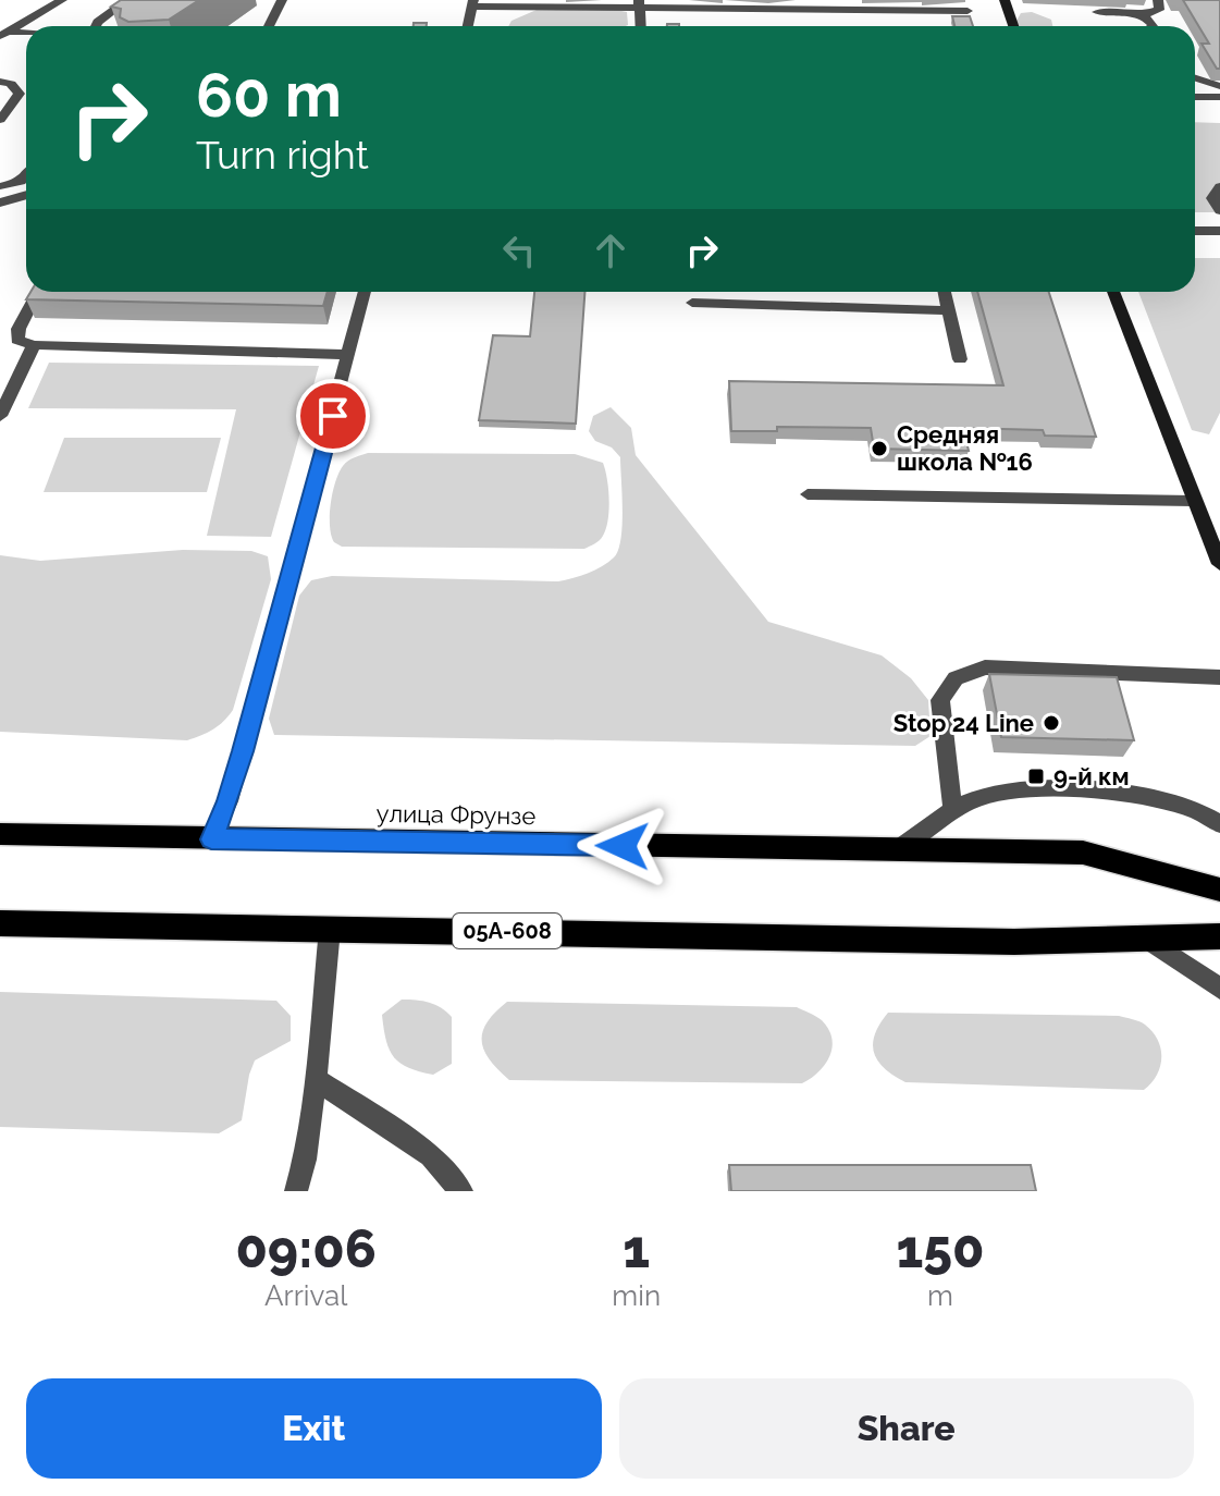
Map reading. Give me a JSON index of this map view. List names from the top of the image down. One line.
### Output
{"streets":{"main road":["улица Фрунзе","05А-608"]},"places":{"other":["Средняя школа №16","Stop 24 Line"],"transit":["9-й км"]},"page":{"turn":["60 m","Turn right"],"eta":["09:06","Arrival","1","min","150","m"],"buttons":["Exit","Share"]}}
